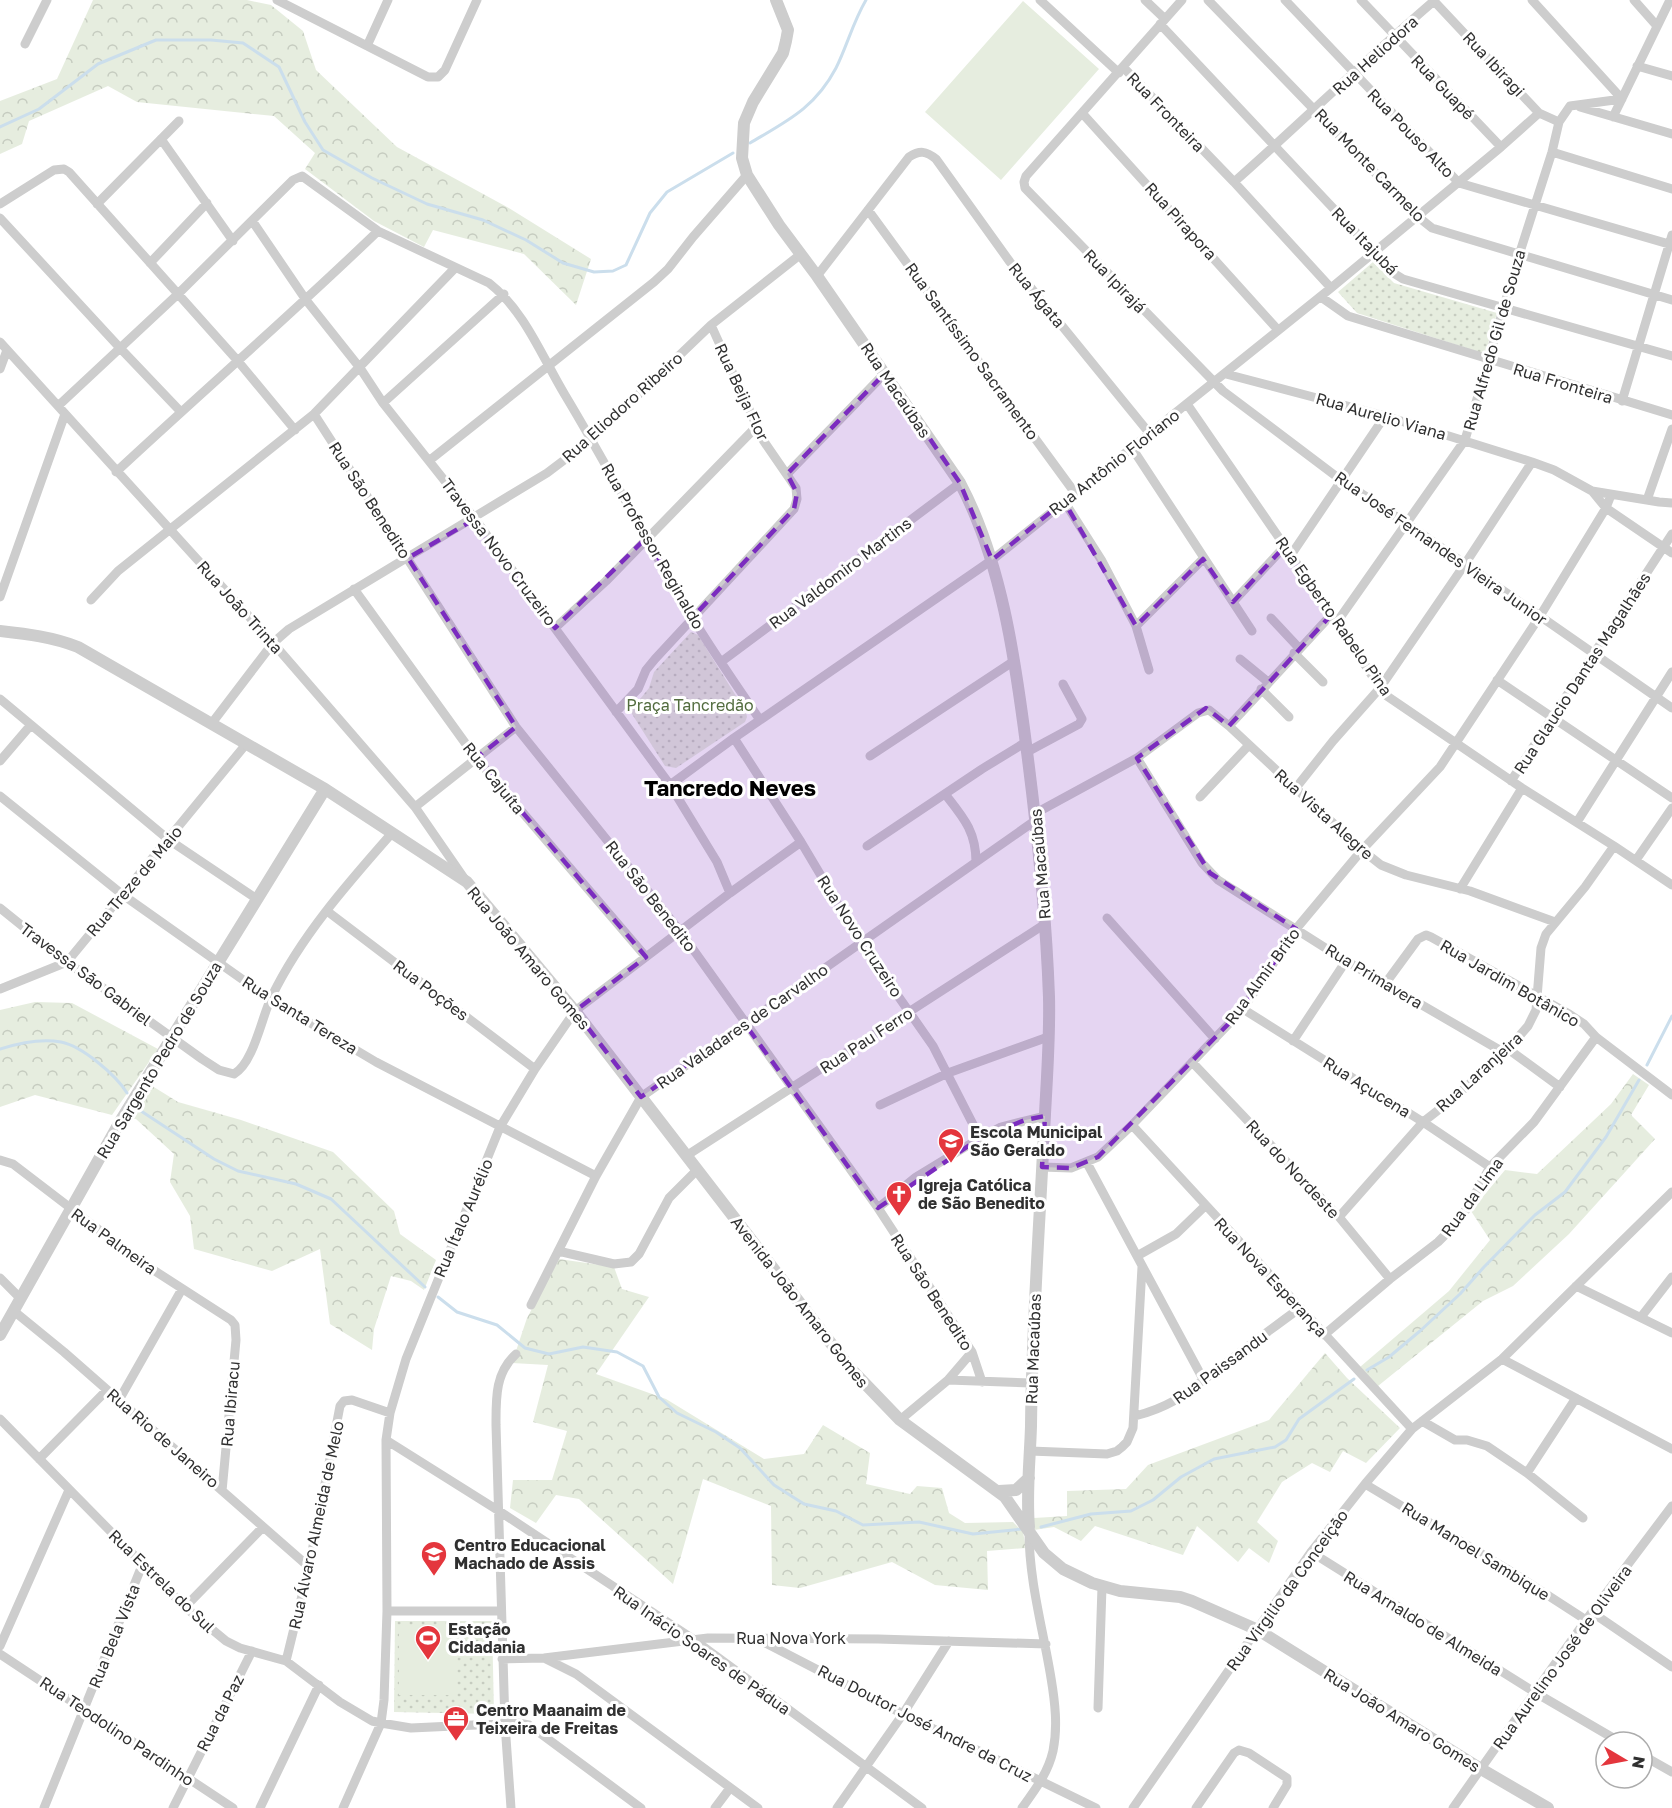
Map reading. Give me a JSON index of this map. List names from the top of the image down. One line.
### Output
{"streets":{"street":["Rua Heliodora","Rua Ibiragi","Rua Guapé","Rua Fronteira","Rua Pouso Alto","Rua Monte Carmelo","Rua Pirapora","Rua Itajubá","Rua Ipirajá","Rua Ágata","Rua Alfredo Gil de Souza","Rua Santíssimo Sacramento","Rua Macaúbas","Rua Beija Flor","Rua Eliodoro Ribeiro","Rua Aurelio Viana","Rua Antônio Floriano","Rua São Benedito","Rua Professor Reginaldo","Rua José Fernandes Vieira Junior","Travessa Novo Cruzeiro","Rua Valdomiro Martins","Rua João Trinta","Rua Egberto Rabelo Pina","Rua Glaucio Dantas Magalhães","Rua Cajuíta","Rua Vista Alegre","Rua Treze de Maio","Rua Novo Cruzeiro","Rua João Amaro Gomes","Travessa São Gabriel","Rua Almir Brito","Rua Primavera","Rua Jardim Botânico","Rua Poções","Rua Santa Tereza","Rua Valadares de Carvalho","Rua Pau Ferro","Rua Sargento Pedro de Souza","Rua Laranjeira","Rua Açucena","Rua do Nordeste","Rua da Lima","Rua Ítalo Aurélio","Rua Palmeira","Rua Nova Esperança","Avenida João Amaro Gomes","Rua Paissandu","Rua Ibiracu","Rua Rio de Janeiro","Rua Álvaro Almeida de Melo","Rua Manoel Sambique","Rua Estrela do Sul","Rua Virgilio da Conceição","Rua Arnaldo de Almeida","Rua Bela Vista","Rua Nova York","Rua Inácio Soares de Pádua","Rua Aurelino José de Oliveira","Rua da Paz","Rua Doutor José Andre da Cruz","Rua Teodolino Pardinho"]},"crossings":[["Rua Heliodora","Rua Ibiragi"],["Rua Heliodora","Rua Guapé"],["Rua Heliodora","Rua Fronteira"],["Rua Heliodora","Rua Pouso Alto"],["Rua Heliodora","Rua Monte Carmelo"],["Rua Heliodora","Rua Itajubá"],["Rua Ibiragi","Rua Alfredo Gil de Souza"],["Rua Ibiragi","Rua Antônio Floriano"],["Rua Guapé","Rua Antônio Floriano"],["Rua Fronteira","Rua Alfredo Gil de Souza"],["Rua Fronteira","Rua Antônio Floriano"],["Rua Pouso Alto","Rua Alfredo Gil de Souza"],["Rua Pouso Alto","Rua Antônio Floriano"],["Rua Monte Carmelo","Rua Alfredo Gil de Souza"],["Rua Monte Carmelo","Rua Antônio Floriano"],["Rua Pirapora","Rua Ipirajá"],["Rua Pirapora","Rua Antônio Floriano"],["Rua Itajubá","Rua Alfredo Gil de Souza"],["Rua Itajubá","Rua Antônio Floriano"],["Rua Ipirajá","Rua Antônio Floriano"],["Rua Ipirajá","Rua José Fernandes Vieira Junior"],["Rua Ágata","Rua Santíssimo Sacramento"],["Rua Ágata","Rua Antônio Floriano"],["Rua Alfredo Gil de Souza","Rua Aurelio Viana"],["Rua Alfredo Gil de Souza","Rua José Fernandes Vieira Junior"],["Rua Alfredo Gil de Souza","Rua Egberto Rabelo Pina"],["Rua Alfredo Gil de Souza","Rua Vista Alegre"],["Rua Santíssimo Sacramento","Rua Antônio Floriano"],["Rua Macaúbas","Rua Eliodoro Ribeiro"],["Rua Macaúbas","Rua Antônio Floriano"],["Rua Macaúbas","Rua Valdomiro Martins"],["Rua Macaúbas","Rua Valadares de Carvalho"],["Rua Macaúbas","Rua Pau Ferro"],["Rua Macaúbas","Avenida João Amaro Gomes"],["Rua Macaúbas","Rua Nova York"],["Rua Macaúbas","Rua Doutor José Andre da Cruz"],["Rua Beija Flor","Rua Eliodoro Ribeiro"],["Rua Beija Flor","Rua Professor Reginaldo"],["Rua Eliodoro Ribeiro","Rua São Benedito"],["Rua Eliodoro Ribeiro","Rua Professor Reginaldo"],["Rua Eliodoro Ribeiro","Travessa Novo Cruzeiro"],["Rua Eliodoro Ribeiro","Rua João Trinta"],["Rua Eliodoro Ribeiro","Rua Cajuíta"],["Rua Aurelio Viana","Rua Antônio Floriano"],["Rua Aurelio Viana","Rua Almir Brito"],["Rua Antônio Floriano","Rua Professor Reginaldo"],["Rua Antônio Floriano","Rua José Fernandes Vieira Junior"],["Rua Antônio Floriano","Travessa Novo Cruzeiro"],["Rua Antônio Floriano","Rua Egberto Rabelo Pina"],["Rua Antônio Floriano","Rua Novo Cruzeiro"],["Rua São Benedito","Rua Valadares de Carvalho"],["Rua São Benedito","Rua Pau Ferro"],["Rua São Benedito","Rua Ítalo Aurélio"],["Rua Professor Reginaldo","Travessa Novo Cruzeiro"],["Rua Professor Reginaldo","Rua Valdomiro Martins"],["Rua José Fernandes Vieira Junior","Rua Glaucio Dantas Magalhães"],["Rua José Fernandes Vieira Junior","Rua Almir Brito"],["Travessa Novo Cruzeiro","Rua Ítalo Aurélio"],["Rua João Trinta","Rua João Amaro Gomes"],["Rua Egberto Rabelo Pina","Rua Glaucio Dantas Magalhães"],["Rua Egberto Rabelo Pina","Rua Almir Brito"],["Rua Egberto Rabelo Pina","Rua Laranjeira"],["Rua Cajuíta","Rua Ítalo Aurélio"],["Rua Vista Alegre","Rua Almir Brito"],["Rua Vista Alegre","Rua Valadares de Carvalho"],["Rua Vista Alegre","Rua Laranjeira"],["Rua Treze de Maio","Rua João Amaro Gomes"],["Rua Treze de Maio","Travessa São Gabriel"],["Rua Treze de Maio","Rua Santa Tereza"],["Rua Novo Cruzeiro","Rua Valadares de Carvalho"],["Rua Novo Cruzeiro","Rua Pau Ferro"],["Rua Novo Cruzeiro","Rua Ítalo Aurélio"],["Rua João Amaro Gomes","Rua Valadares de Carvalho"],["Rua João Amaro Gomes","Rua Sargento Pedro de Souza"],["Rua João Amaro Gomes","Rua Ítalo Aurélio"],["Rua João Amaro Gomes","Avenida João Amaro Gomes"],["Rua João Amaro Gomes","Rua Virgilio da Conceição"],["Rua João Amaro Gomes","Rua Aurelino José de Oliveira"],["Travessa São Gabriel","Rua Santa Tereza"],["Travessa São Gabriel","Rua Sargento Pedro de Souza"],["Rua Almir Brito","Rua Primavera"],["Rua Almir Brito","Rua Açucena"],["Rua Almir Brito","Rua do Nordeste"],["Rua Almir Brito","Rua Nova Esperança"],["Rua Primavera","Rua Jardim Botânico"],["Rua Primavera","Rua Valadares de Carvalho"],["Rua Primavera","Rua Laranjeira"],["Rua Primavera","Rua da Lima"],["Rua Jardim Botânico","Rua Laranjeira"],["Rua Jardim Botânico","Rua da Lima"],["Rua Poções","Rua Ítalo Aurélio"],["Rua Santa Tereza","Rua Valadares de Carvalho"],["Rua Santa Tereza","Rua Sargento Pedro de Souza"],["Rua Santa Tereza","Rua Ítalo Aurélio"],["Rua Valadares de Carvalho","Avenida João Amaro Gomes"],["Rua Pau Ferro","Avenida João Amaro Gomes"],["Rua Sargento Pedro de Souza","Rua Palmeira"],["Rua Sargento Pedro de Souza","Rua Rio de Janeiro"],["Rua Laranjeira","Rua Açucena"],["Rua Laranjeira","Rua do Nordeste"],["Rua Açucena","Rua da Lima"],["Rua do Nordeste","Rua da Lima"],["Rua da Lima","Rua Nova Esperança"],["Rua Ítalo Aurélio","Rua Álvaro Almeida de Melo"],["Rua Ítalo Aurélio","Rua Estrela do Sul"],["Rua Ítalo Aurélio","Rua Inácio Soares de Pádua"],["Rua Palmeira","Rua Ibiracu"],["Rua Nova Esperança","Rua Paissandu"],["Rua Nova Esperança","Rua Virgilio da Conceição"],["Avenida João Amaro Gomes","Rua Virgilio da Conceição"],["Rua Ibiracu","Rua Rio de Janeiro"],["Rua Rio de Janeiro","Rua Álvaro Almeida de Melo"],["Rua Álvaro Almeida de Melo","Rua Estrela do Sul"],["Rua Manoel Sambique","Rua Virgilio da Conceição"],["Rua Manoel Sambique","Rua Aurelino José de Oliveira"],["Rua Estrela do Sul","Rua Bela Vista"],["Rua Estrela do Sul","Rua da Paz"],["Rua Virgilio da Conceição","Rua Arnaldo de Almeida"],["Rua Arnaldo de Almeida","Rua Aurelino José de Oliveira"],["Rua Bela Vista","Rua Teodolino Pardinho"],["Rua Nova York","Rua Inácio Soares de Pádua"],["Rua Nova York","Rua Doutor José Andre da Cruz"],["Rua da Paz","Rua Teodolino Pardinho"]],"districts":["Tancredo Neves"],"parks":["Praça Tancredão"],"places":{"school or university":["Escola Municipal São Geraldo","Centro Educacional Machado de Assis"],"church":["Igreja Católica de São Benedito"],"sports":["Estação Cidadania"],"office":["Centro Maanaim de Teixeira de Freitas"]},"north":"right"}
